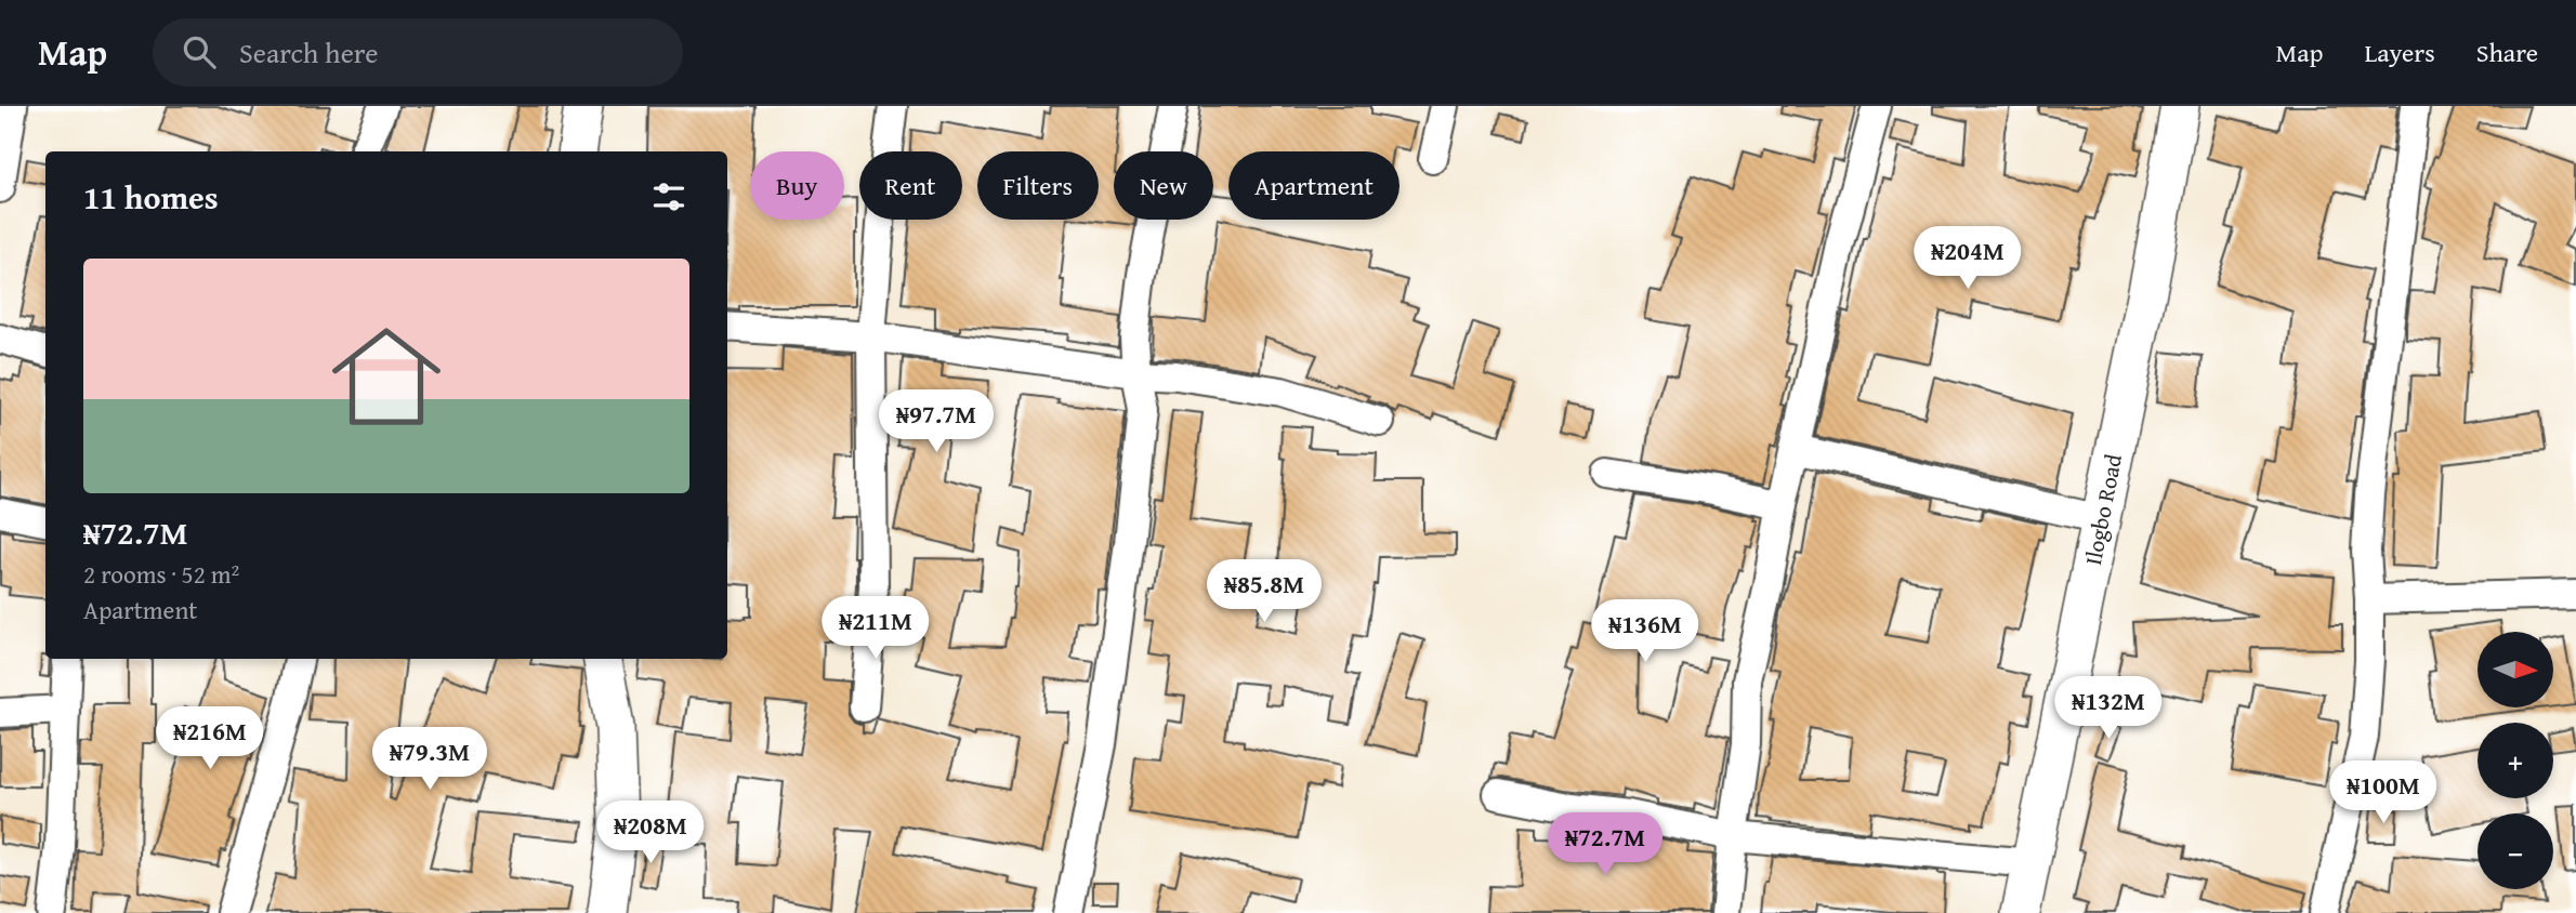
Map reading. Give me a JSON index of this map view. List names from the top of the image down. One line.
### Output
{"streets":{"main road":["Ilogbo Road"]},"north":"right","page":{"header":"Map","search":"Search here","nav":["Map","Layers","Share"],"chip":["Buy","Rent","Filters","New","Apartment"],"heading":"11 homes","price":["₦204M","₦97.7M","₦85.8M","₦211M","₦136M","₦132M","₦216M","₦79.3M","₦100M","₦208M","₦72.7M"],"list":[{"name":"₦72.7M","note":"2 rooms · 52 m² · Apartment"}],"map_buttons":["+","−"]}}
